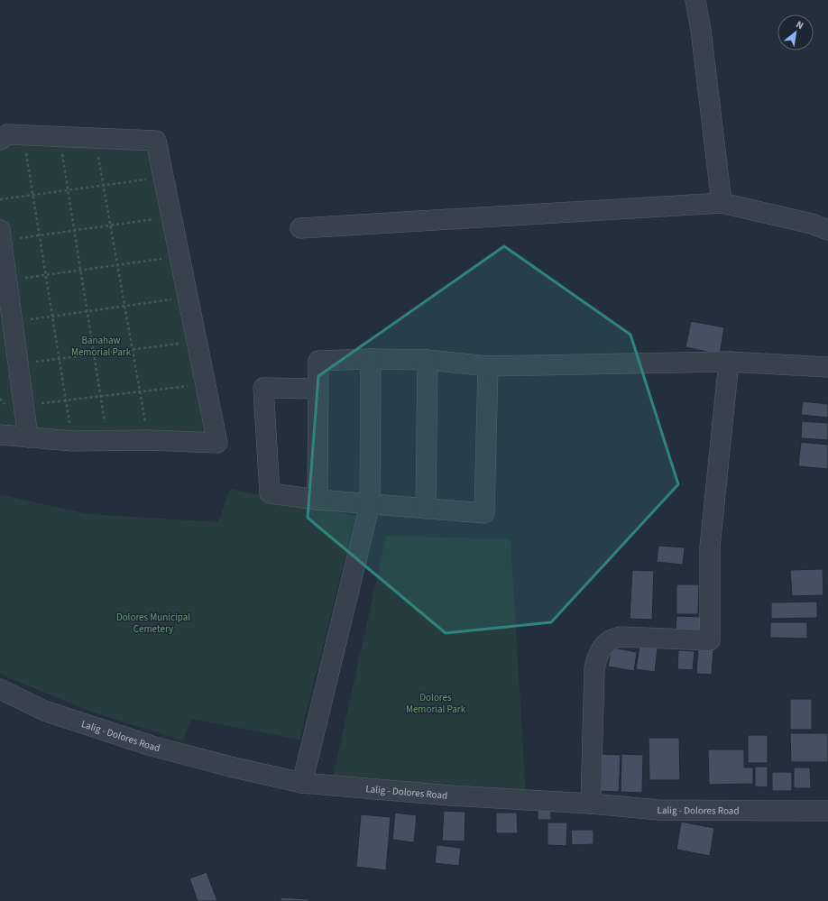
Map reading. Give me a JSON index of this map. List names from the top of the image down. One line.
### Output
{"streets":{"street":["Lalig - Dolores Road"]},"parks":["Banahaw Memorial Park","Dolores Municipal Cemetery","Dolores Memorial Park"],"north":"top right"}
